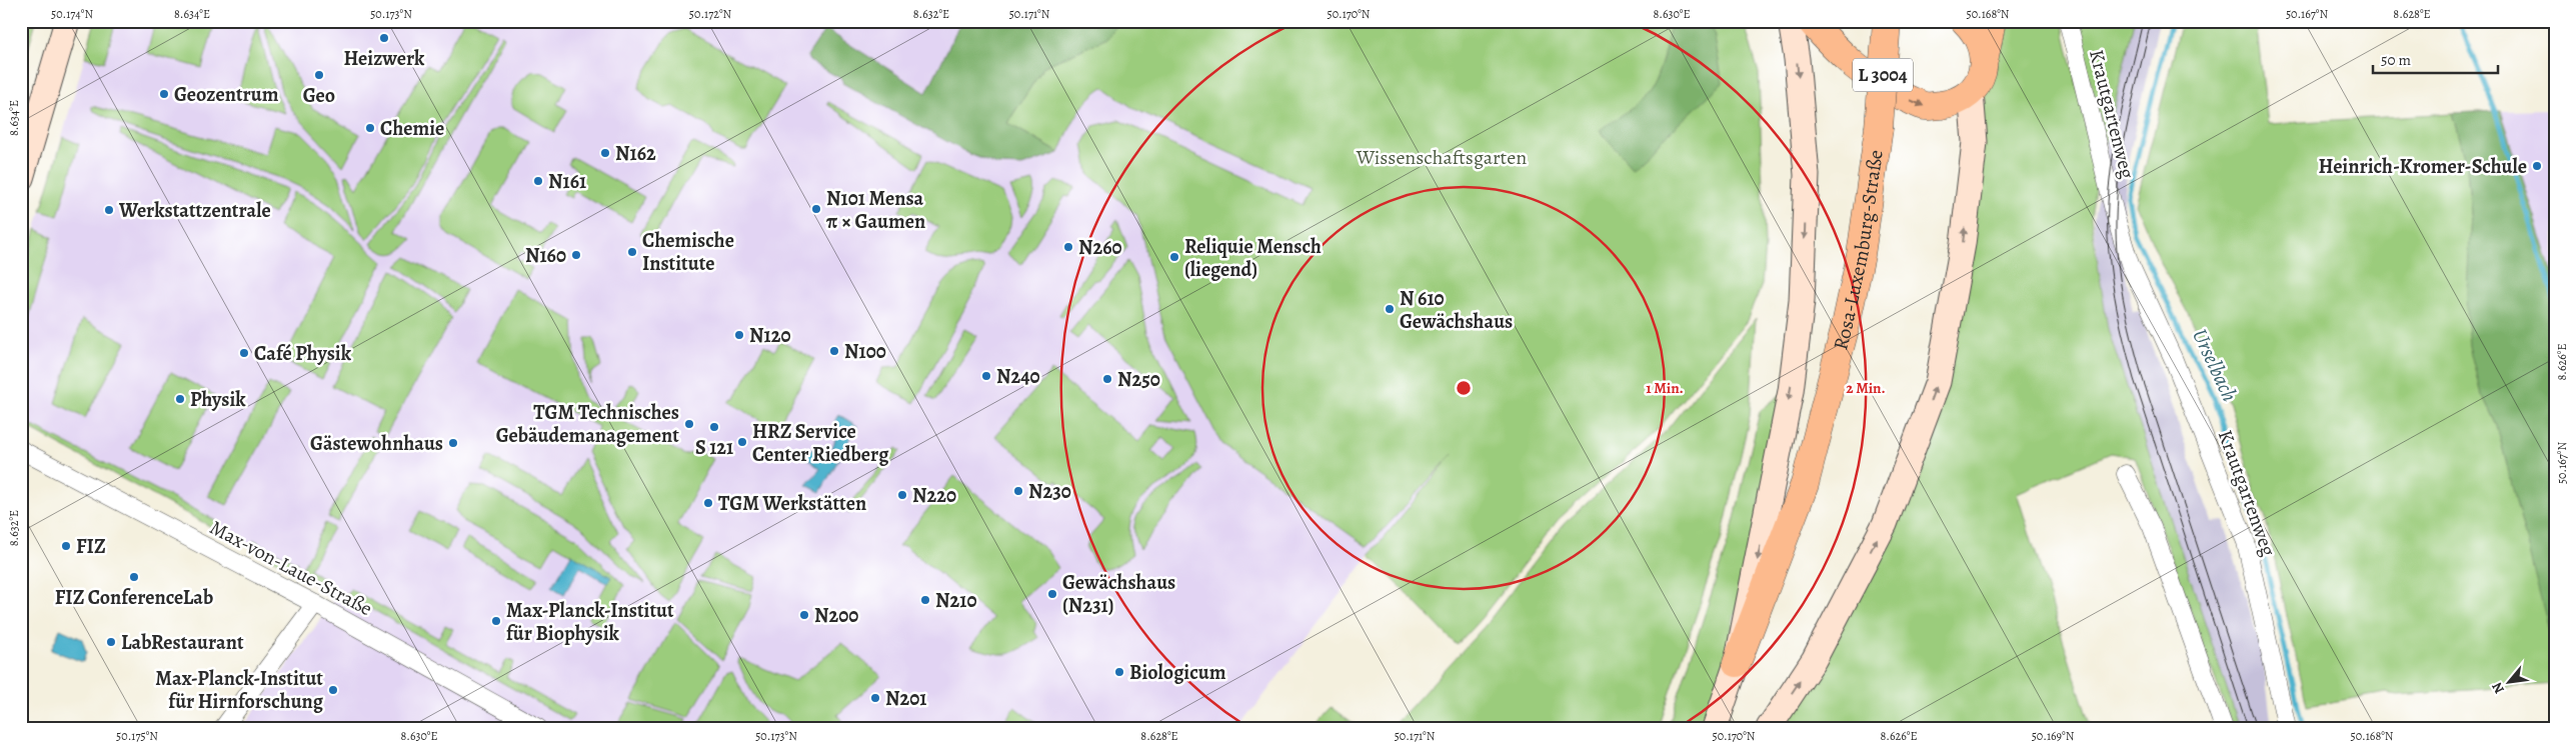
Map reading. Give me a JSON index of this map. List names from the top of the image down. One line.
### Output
{"streets":{"main road":["L 3004","Rosa-Luxemburg-Straße"],"street":["Krautgartenweg","Max-von-Laue-Straße"]},"water":["Urselbach"],"parks":["Wissenschaftsgarten"],"places":["Heizwerk","Geo","Geozentrum","Chemie","N162","Heinrich-Kromer-Schule","N161","N101 Mensa π × Gaumen","Werkstattzentrale","N260","Chemische Institute","N160","Reliquie Mensch (liegend)","N 610 Gewächshaus","N120","N100","Café Physik","N240","N250","Physik","TGM Technisches Gebäudemanagement","S 121","HRZ Service Center Riedberg","Gästewohnhaus","N230","N220","TGM Werkstätten","FIZ","FIZ ConferenceLab","Gewächshaus (N231)","N210","N200","Max-Planck-Institut für Biophysik","LabRestaurant","Biologicum","Max-Planck-Institut für Hirnforschung","N201"],"scale_bar":"50 m","north":"bottom left","coordinates":["50.174°N","8.634°E","50.173°N","50.172°N","8.632°E","50.171°N","50.170°N","8.630°E","50.168°N","50.167°N","8.628°E","8.626°E","50.175°N","50.169°N"],"rings":["1 Min.","2 Min."]}
